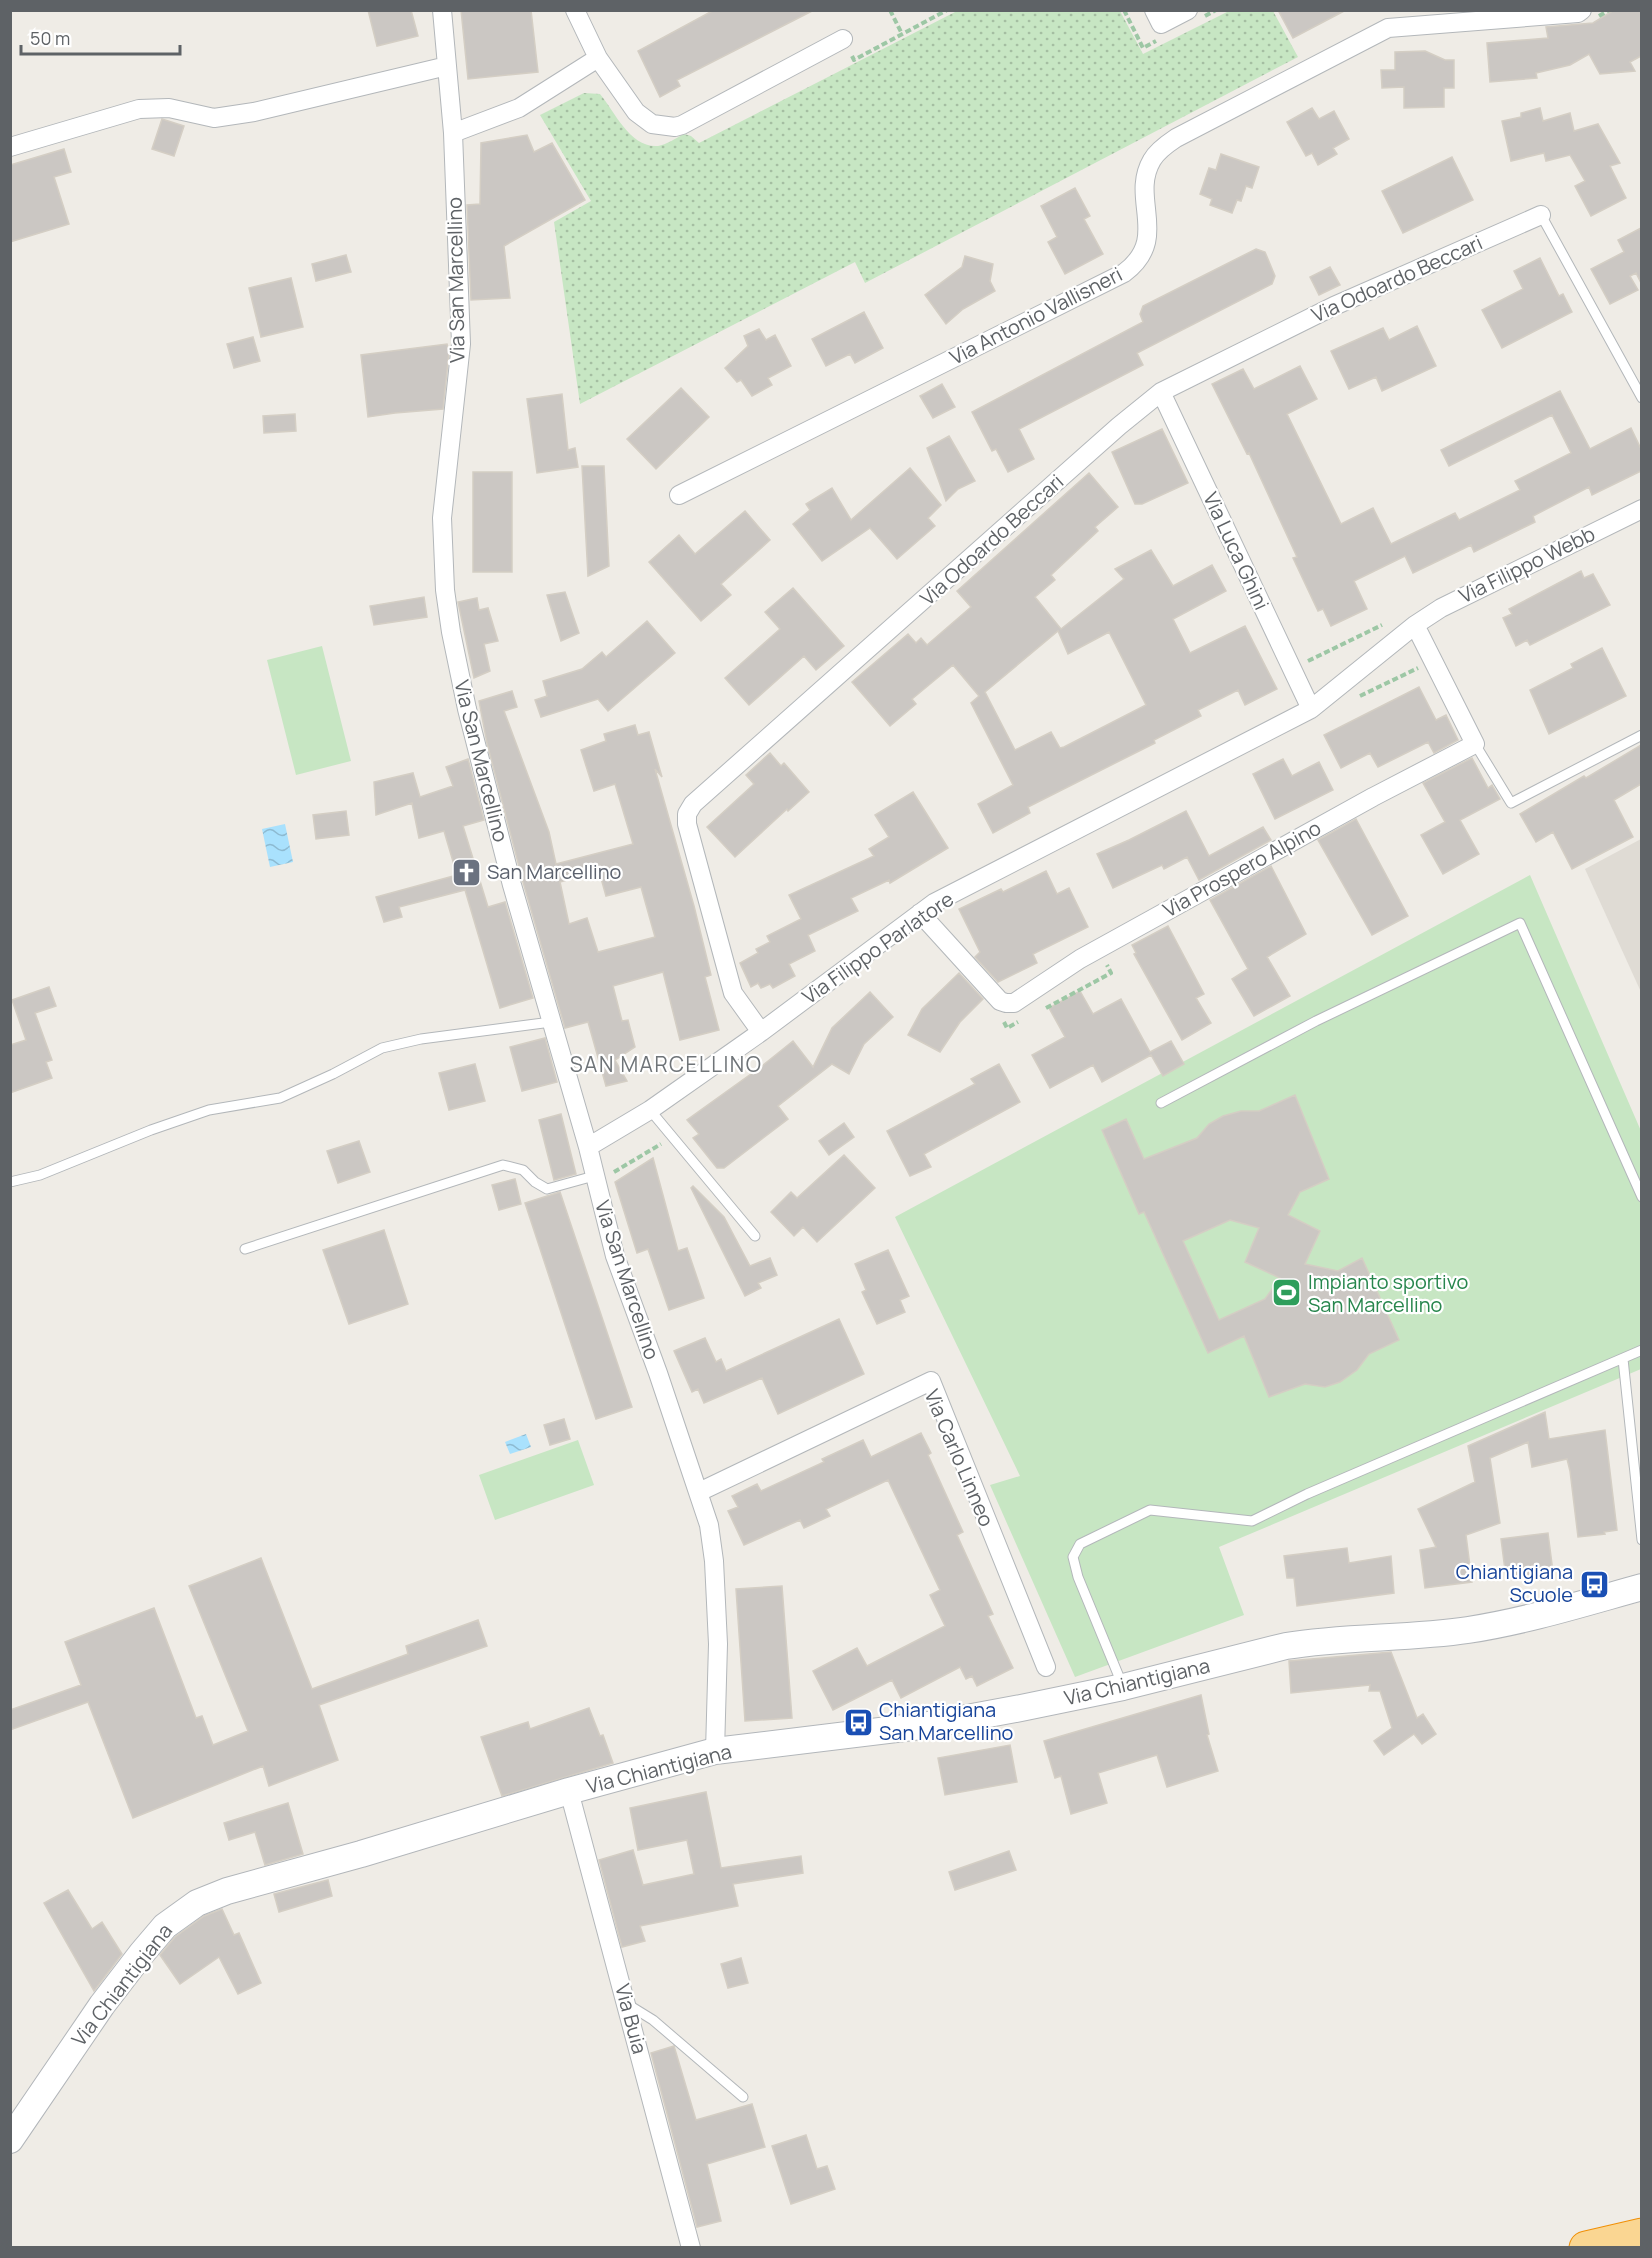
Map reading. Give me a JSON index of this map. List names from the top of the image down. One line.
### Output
{"streets":{"street":["Via Odoardo Beccari","Via San Marcellino","Via Antonio Vallisneri","Via Luca Ghini","Via Filippo Webb","Via Prospero Alpino","Via Filippo Parlatore","Via Carlo Linneo","Via Chiantigiana","Via Buia"]},"crossings":[["Via Odoardo Beccari","Via Luca Ghini"],["Via Odoardo Beccari","Via Filippo Parlatore"],["Via San Marcellino","Via Filippo Parlatore"],["Via San Marcellino","Via Carlo Linneo"],["Via San Marcellino","Via Chiantigiana"],["Via Luca Ghini","Via Filippo Webb"],["Via Luca Ghini","Via Filippo Parlatore"],["Via Filippo Webb","Via Filippo Parlatore"],["Via Prospero Alpino","Via Filippo Parlatore"],["Via Chiantigiana","Via Buia"]],"districts":["SAN MARCELLINO"],"places":{"church":["San Marcellino"],"sports":["Impianto sportivo San Marcellino"],"bus stop":["Chiantigiana Scuole","Chiantigiana San Marcellino"]},"scale_bar":"50 m"}
